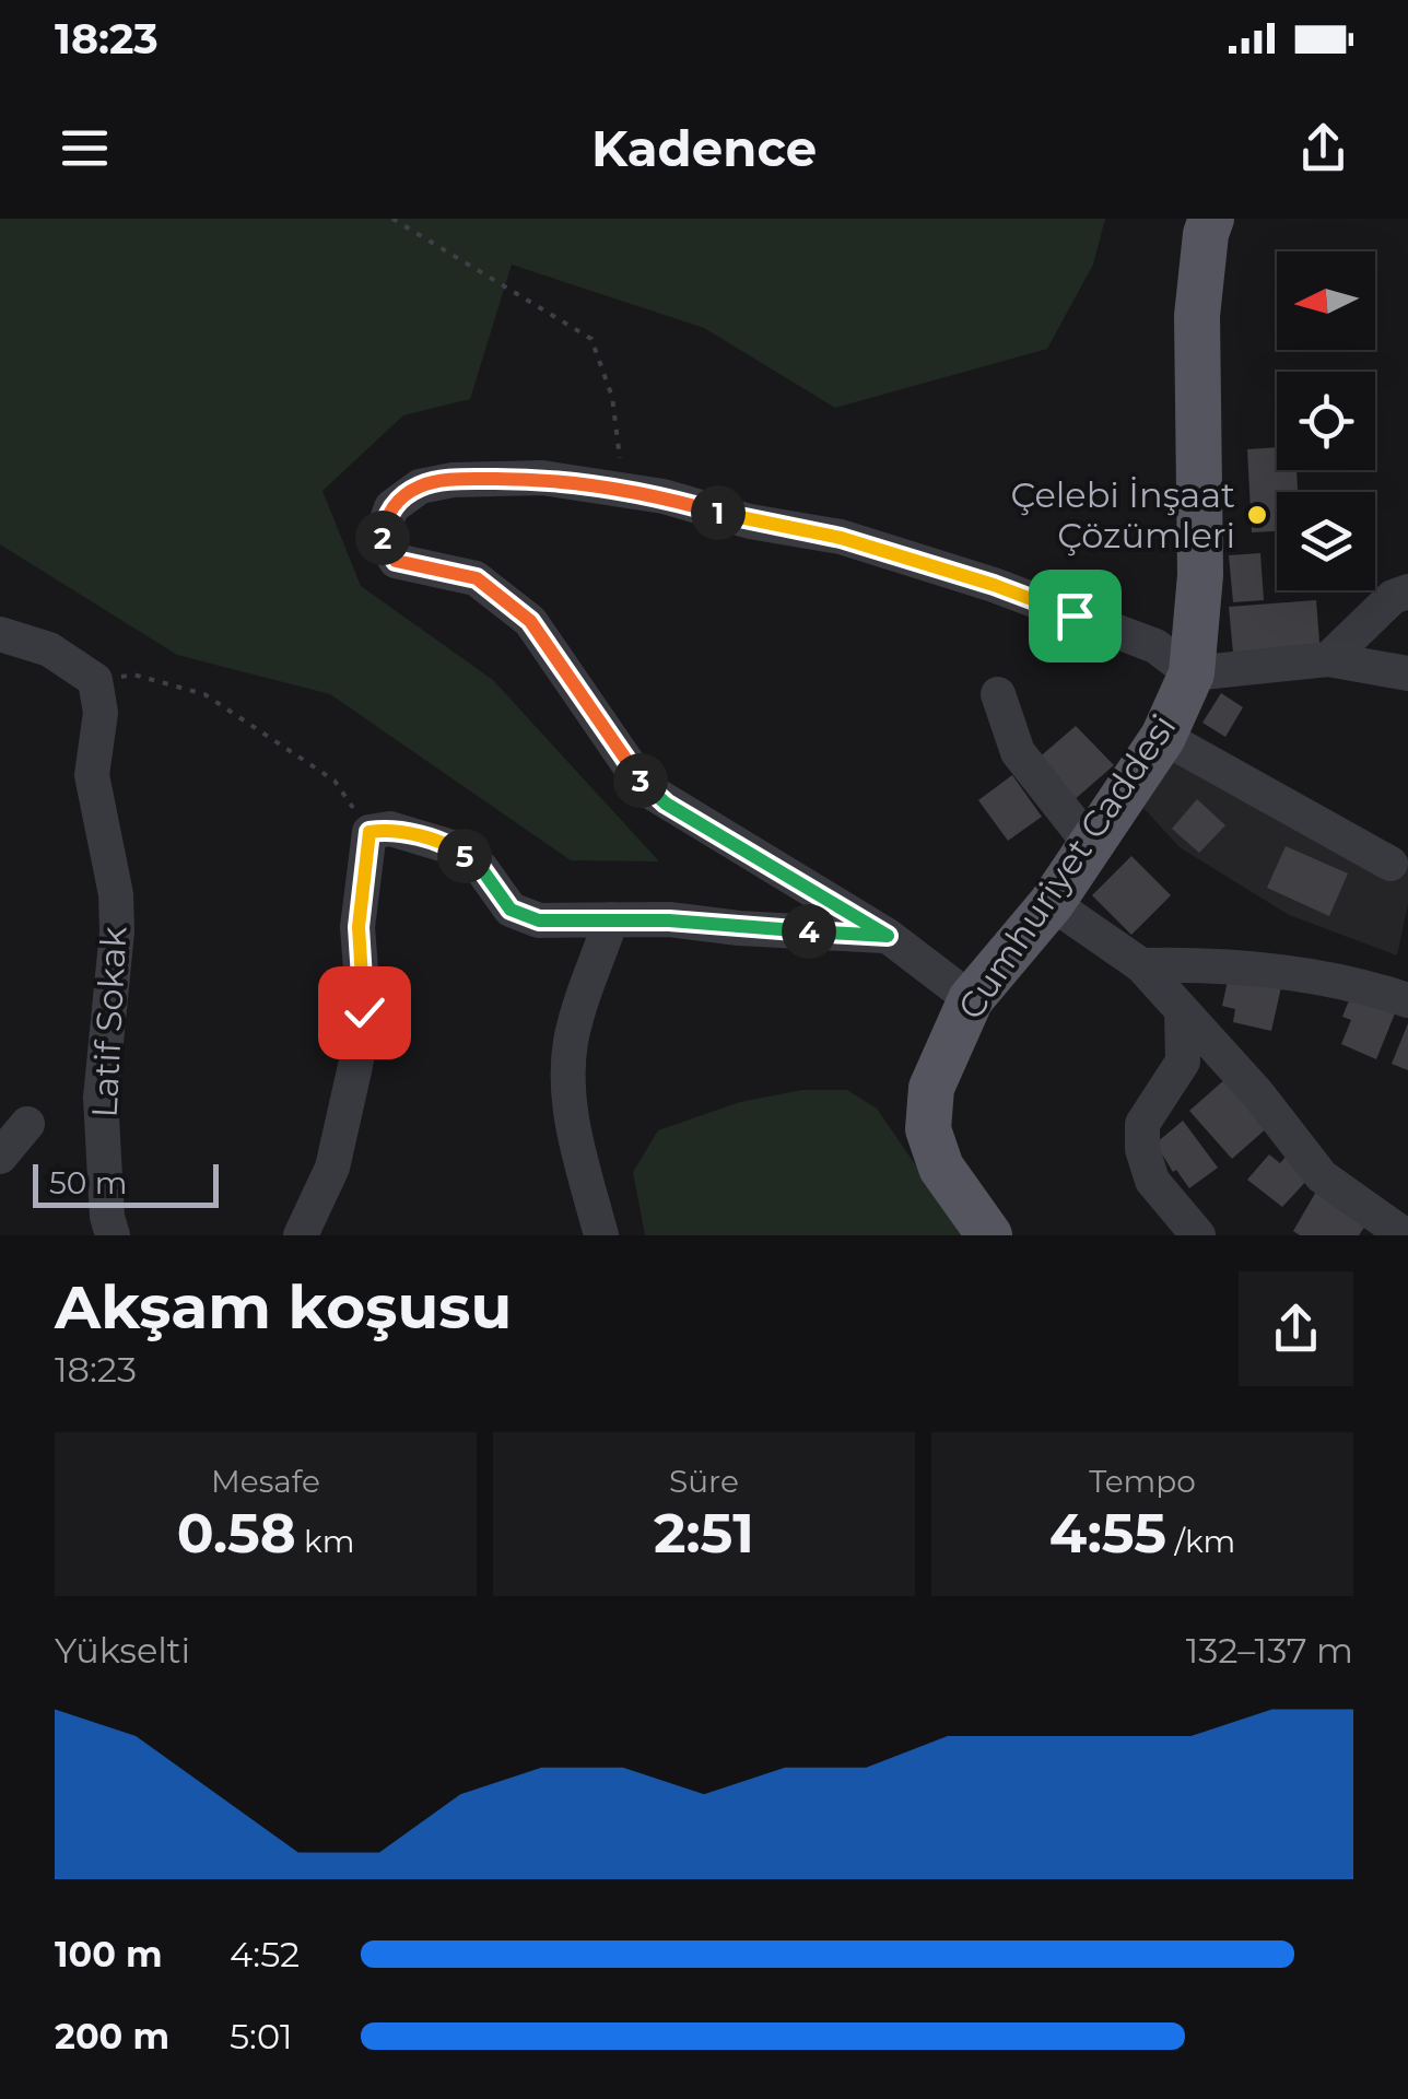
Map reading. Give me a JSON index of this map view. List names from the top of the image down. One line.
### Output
{"streets":{"main road":["Cumhuriyet Caddesi"],"street":["Latif Sokak"]},"places":["Çelebi İnşaat Çözümleri"],"scale_bar":"50 m","north":"left","page":{"status":"18:23","header":"Kadence","pins":["1","2","3","5","4"],"scale":"50 m","heading":["Akşam koşusu","18:23"],"stats":[["Mesafe","0.58 km"],["Süre","2:51"],["Tempo","4:55 /km"]],"chart":["Yükselti","132–137 m"],"list":[{"name":"100 m","note":"4:52"},{"name":"200 m","note":"5:01"}]}}
